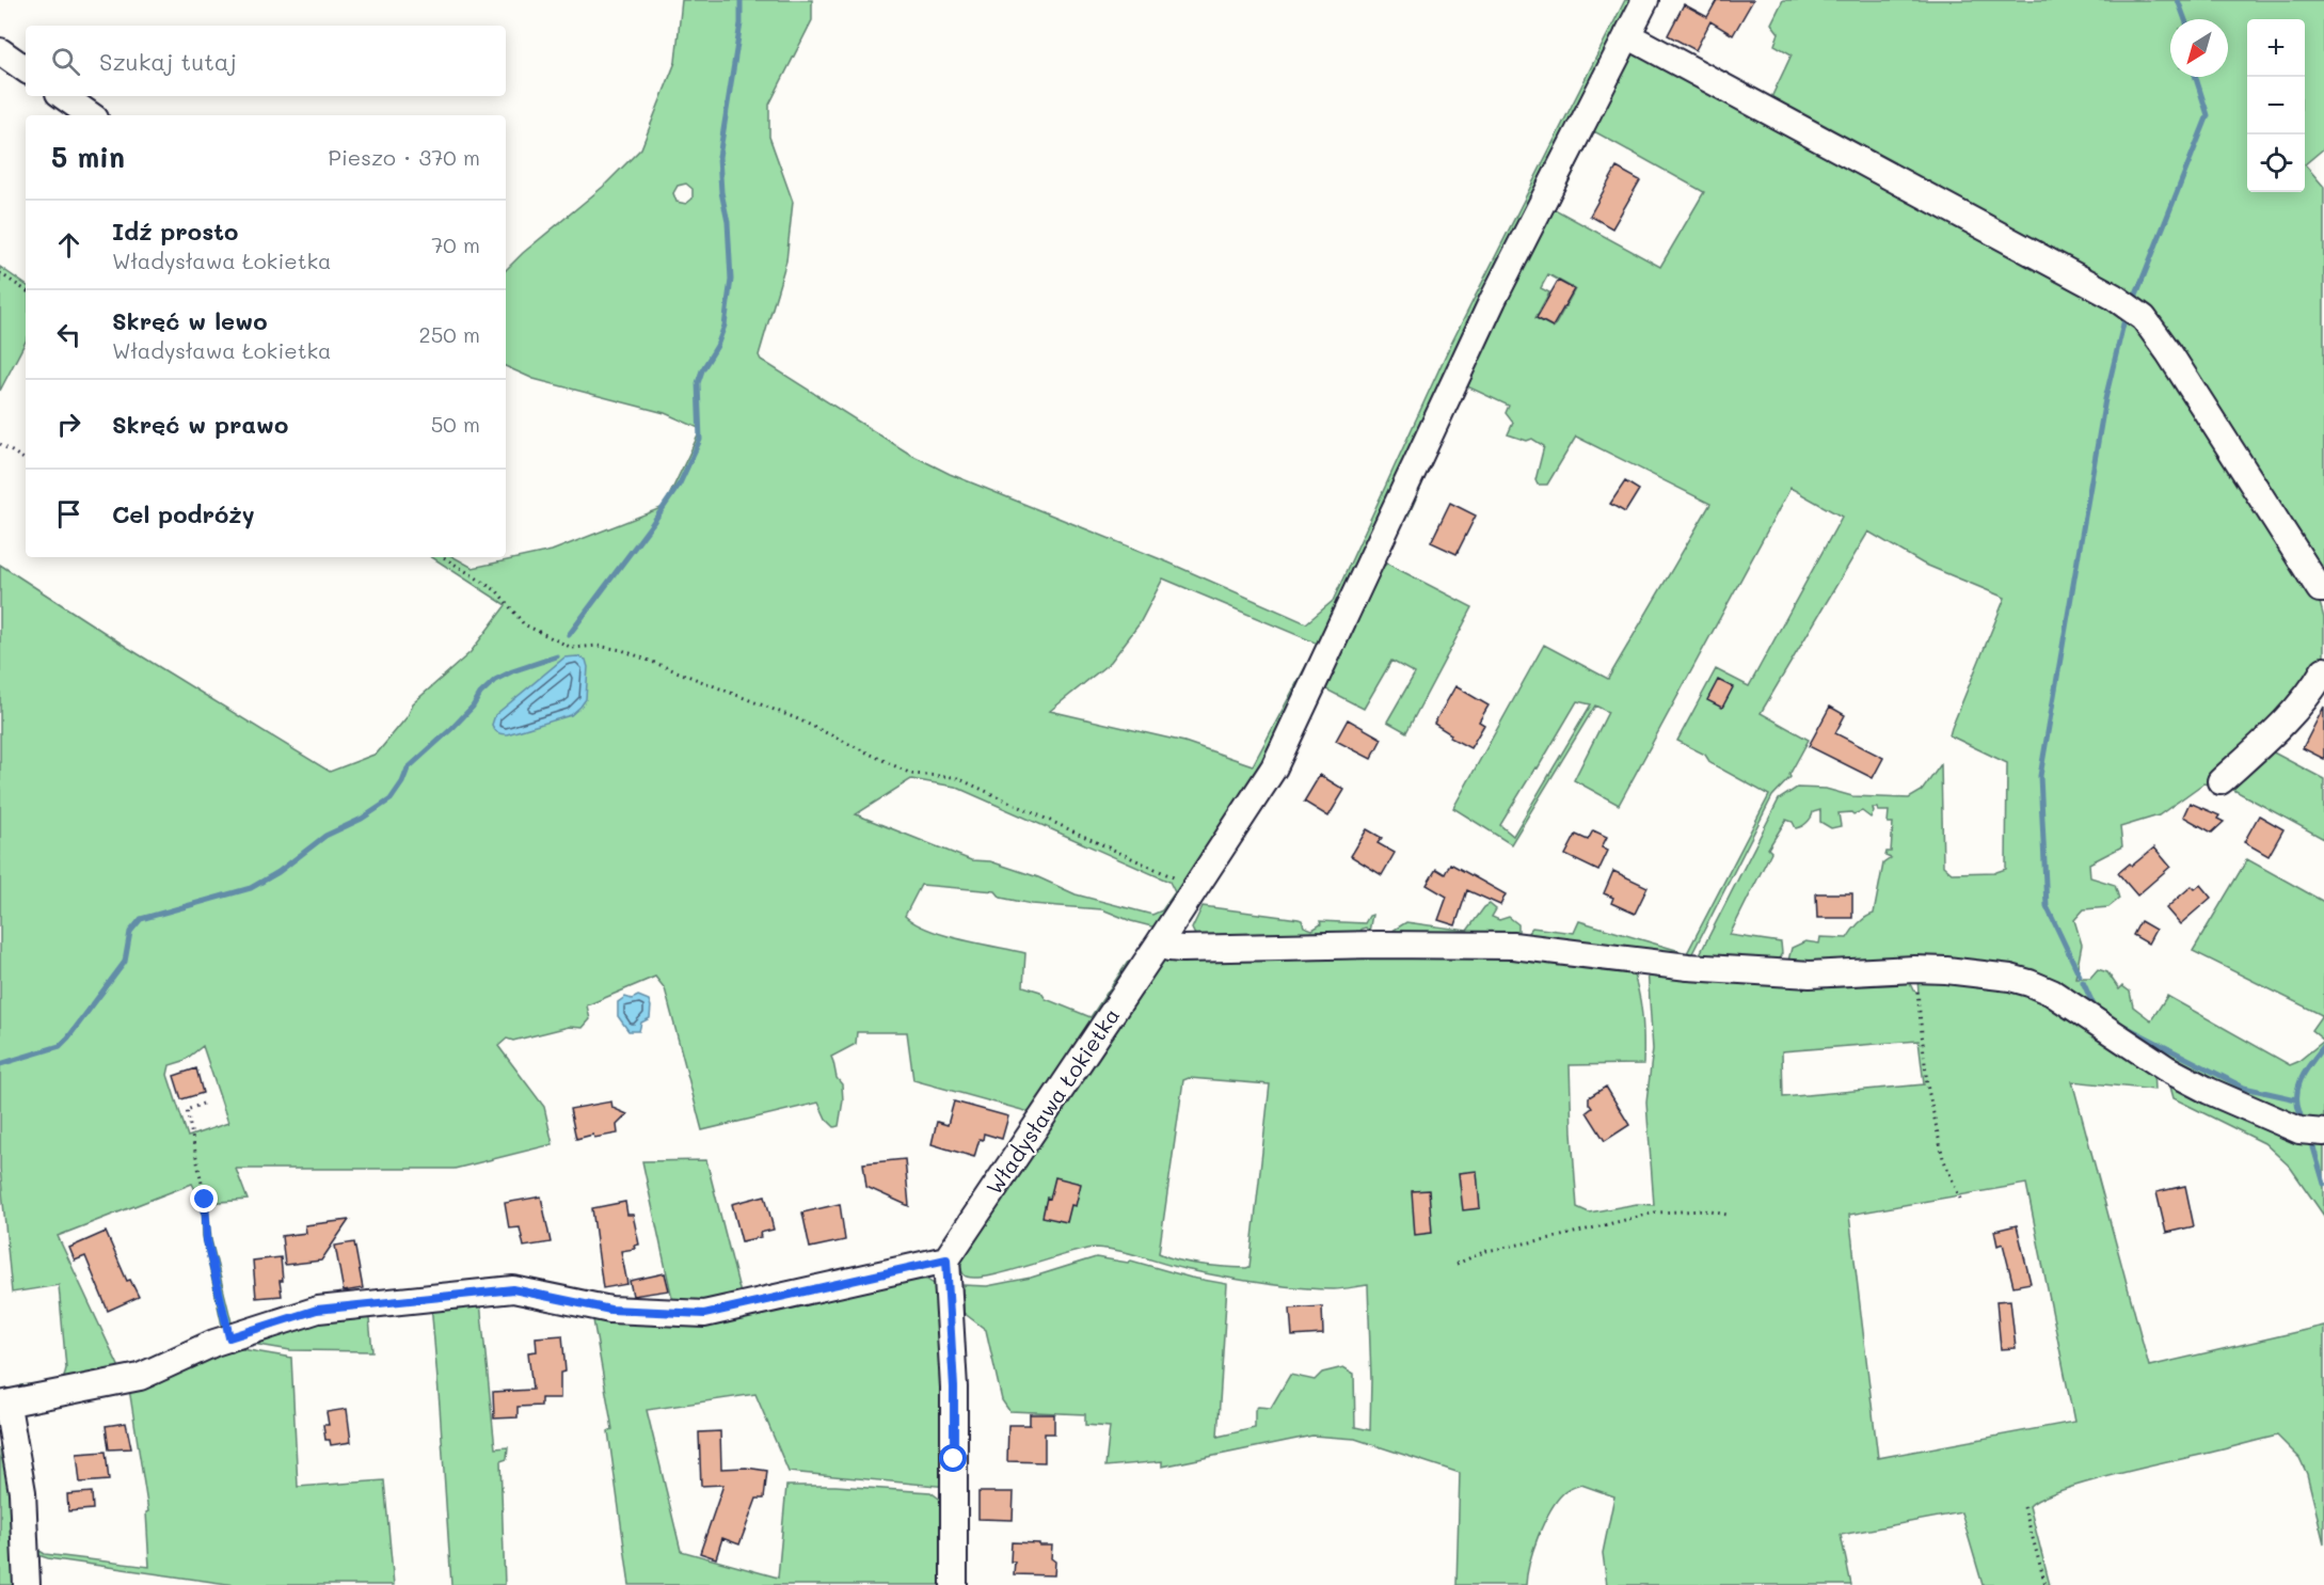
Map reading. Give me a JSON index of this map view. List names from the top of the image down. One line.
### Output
{"streets":{"street":["Władysława Łokietka"]},"north":"bottom left","page":{"map_buttons":["+","−"],"search":"Szukaj tutaj","heading":["5 min","Pieszo · 370 m"],"list":[["Idź prosto","Władysława Łokietka","70 m"],["Skręć w lewo","Władysława Łokietka","250 m"],["Skręć w prawo","50 m"],"Cel podróży"]}}
